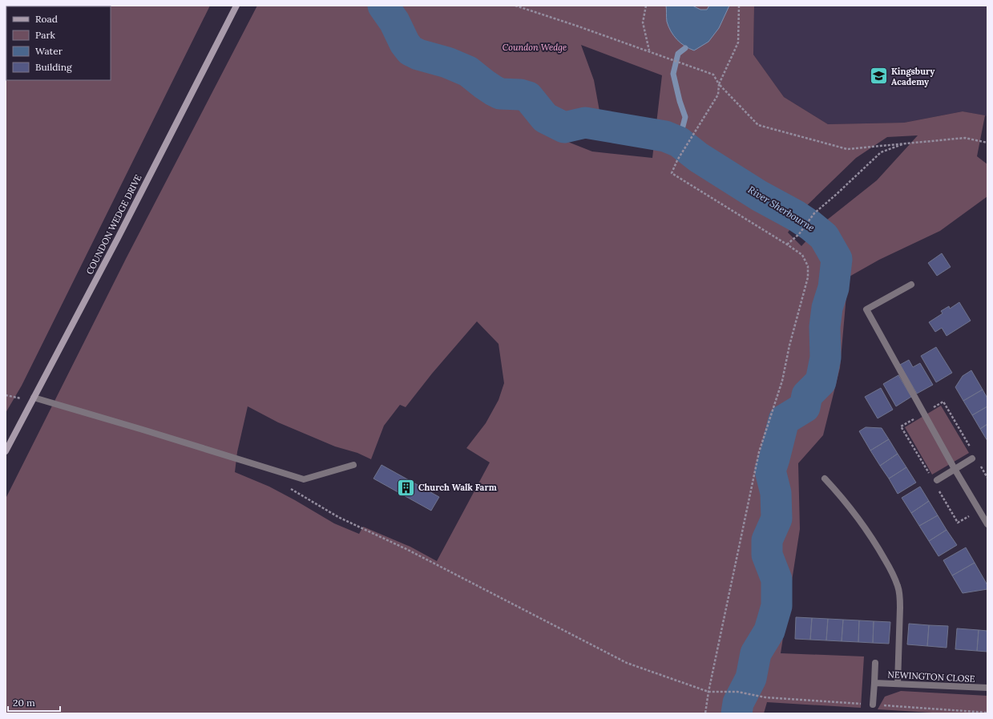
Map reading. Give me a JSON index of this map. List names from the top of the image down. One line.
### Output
{"streets":{"main road":["COUNDON WEDGE DRIVE"],"street":["NEWINGTON CLOSE"]},"water":["River Sherbourne"],"parks":["Coundon Wedge"],"places":{"school or university":["Kingsbury Academy"],"building":["Church Walk Farm"]},"legend":["Road","Park","Water","Building"],"scale_bar":"20 m"}
